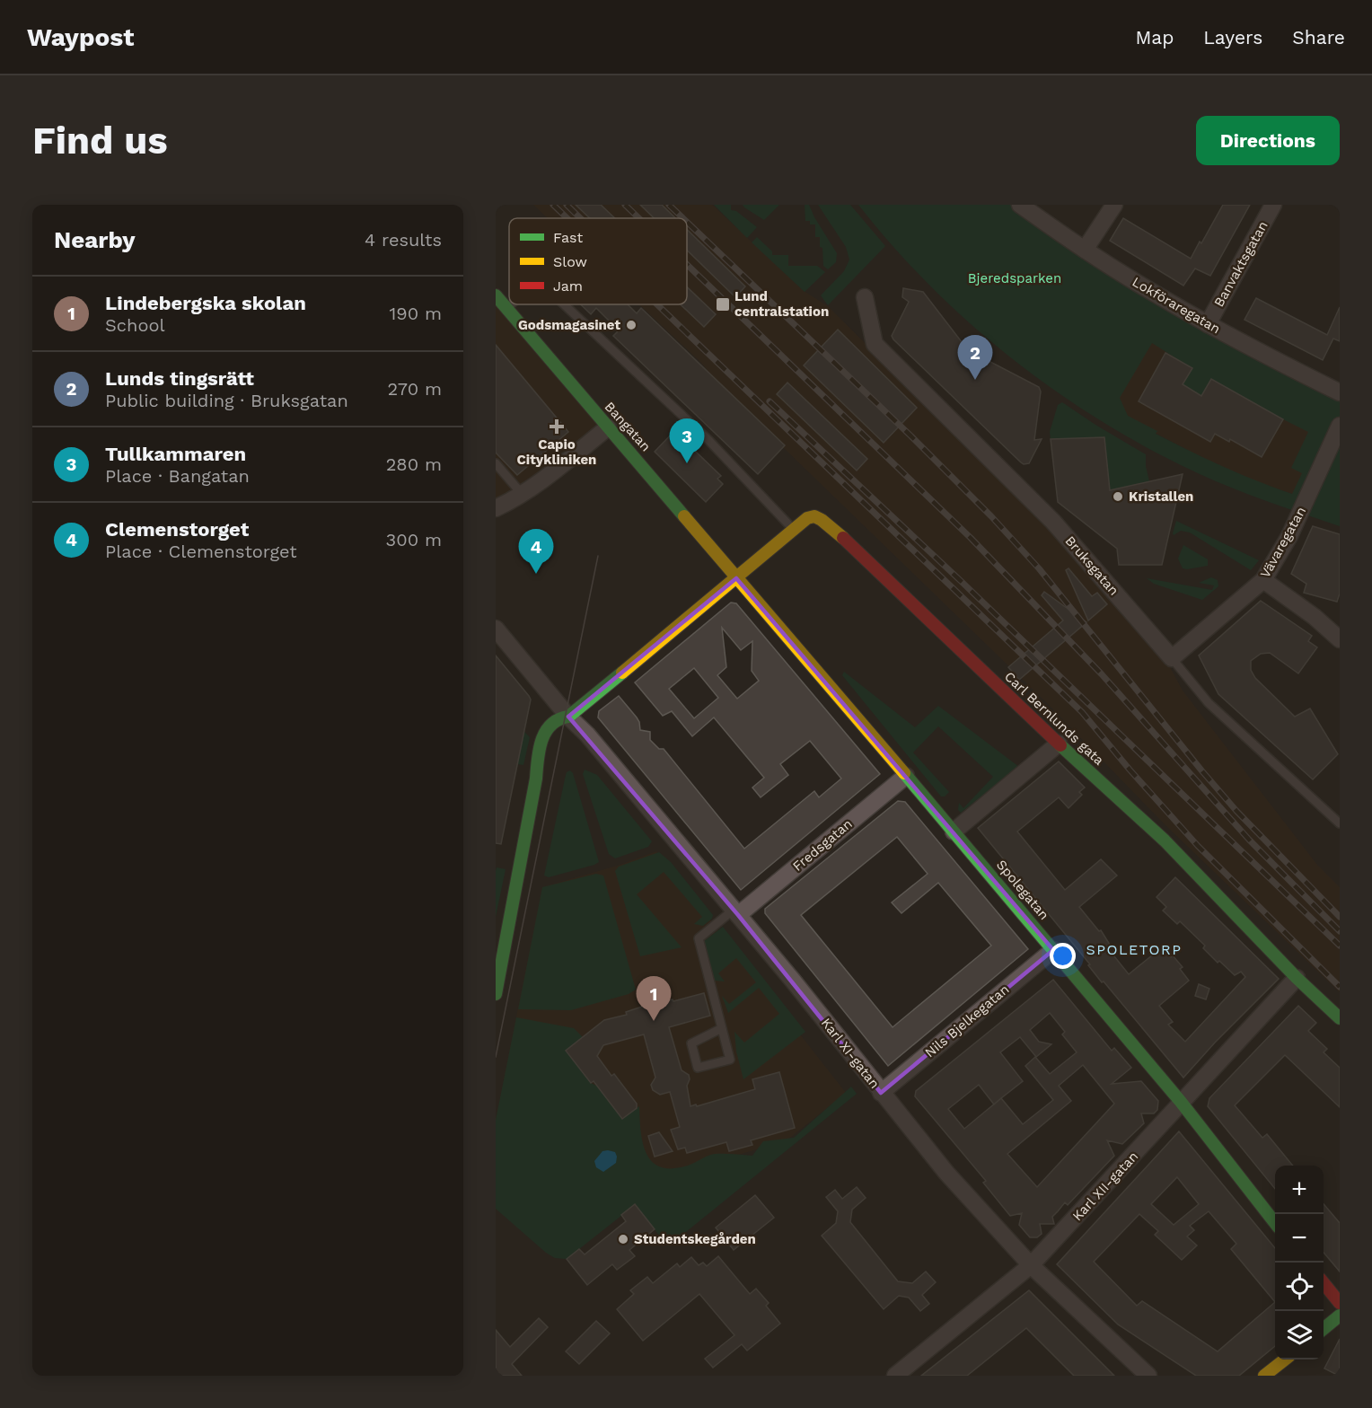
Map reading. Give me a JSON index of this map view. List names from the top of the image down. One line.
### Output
{"streets":{"street":["Banvaktsgatan","Lokföraregatan","Bangatan","Vävaregatan","Bruksgatan","Carl Bernlunds gata","Fredsgatan","Spolegatan","Nils Bjelkegatan","Karl XI-gatan","Karl XII-gatan"]},"crossings":[["Banvaktsgatan","Lokföraregatan"],["Bangatan","Carl Bernlunds gata"],["Bangatan","Spolegatan"],["Vävaregatan","Bruksgatan"],["Carl Bernlunds gata","Spolegatan"],["Carl Bernlunds gata","Karl XI-gatan"],["Carl Bernlunds gata","Karl XII-gatan"],["Fredsgatan","Spolegatan"],["Fredsgatan","Karl XI-gatan"],["Spolegatan","Nils Bjelkegatan"],["Spolegatan","Karl XII-gatan"],["Nils Bjelkegatan","Karl XI-gatan"],["Karl XI-gatan","Karl XII-gatan"]],"districts":["SPOLETORP"],"parks":["Bjeredsparken"],"places":{"transit":["Lund centralstation"],"other":["Godsmagasinet","Kristallen","Studentskegården"],"health":["Capio Citykliniken"]},"legend":["Fast","Slow","Jam"],"page":{"header":"Waypost","nav":["Map","Layers","Share"],"buttons":"Directions","title":"Find us","heading":["Nearby","4 results"],"list":[{"mark":"1","name":"Lindebergska skolan","note":"School","value":"190 m"},{"mark":"2","name":"Lunds tingsrätt","note":"Public building · Bruksgatan","value":"270 m"},{"mark":"3","name":"Tullkammaren","note":"Place · Bangatan","value":"280 m"},{"mark":"4","name":"Clemenstorget","note":"Place · Clemenstorget","value":"300 m"}],"pins":["2","3","4","1"],"map_buttons":["+","−"]}}
